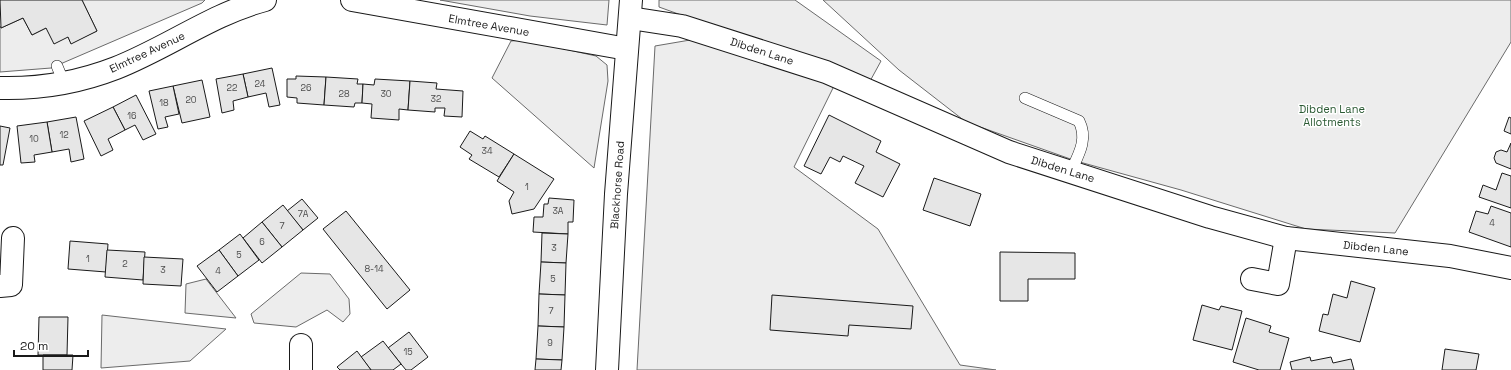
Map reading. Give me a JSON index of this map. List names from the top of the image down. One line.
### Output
{"streets":{"street":["Elmtree Avenue","Dibden Lane","Blackhorse Road"]},"crossings":[["Elmtree Avenue","Blackhorse Road"],["Dibden Lane","Blackhorse Road"]],"parks":["Dibden Lane Allotments"],"house_numbers":["24","22","26","28","30","32","20","18","16","12","10","34","1","3A","7A","4","7","6","3","5","1","2","8-14","3","4","5","7","9","15"],"scale_bar":"20 m"}
